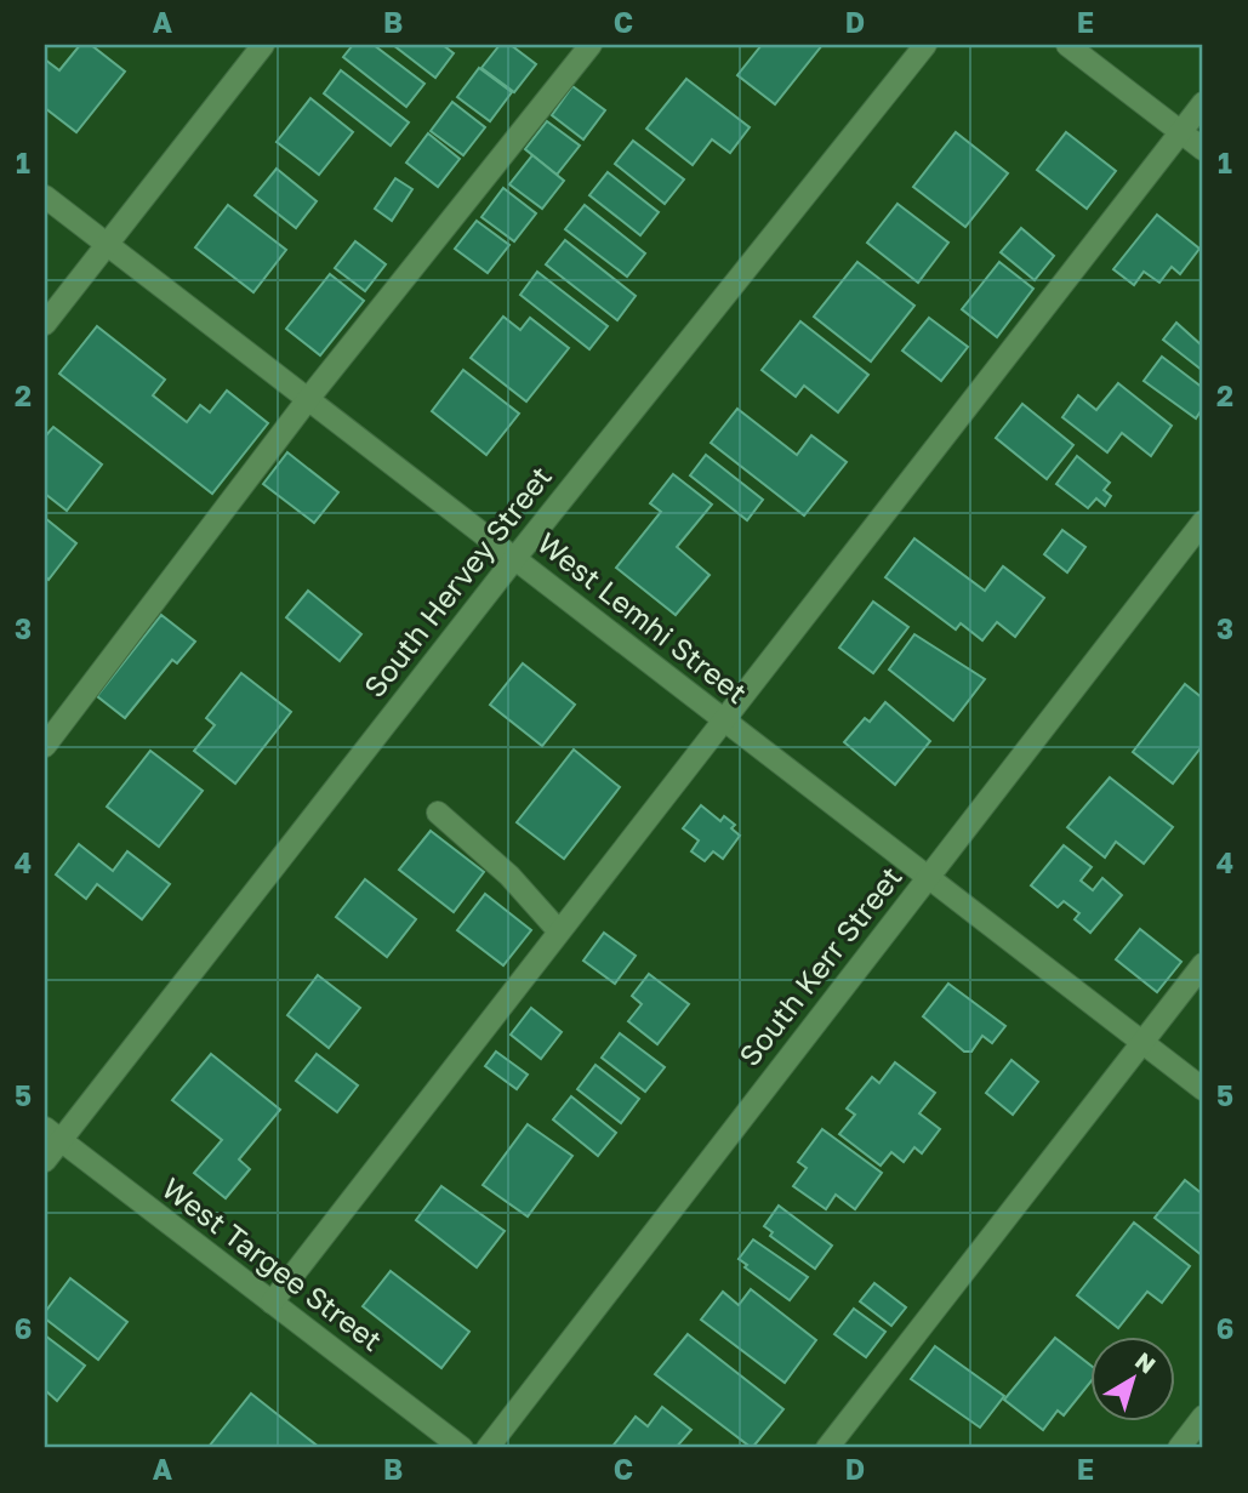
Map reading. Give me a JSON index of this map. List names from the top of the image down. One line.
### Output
{"streets":{"street":["South Hervey Street","West Lemhi Street","South Kerr Street","West Targee Street"]},"crossings":[["South Hervey Street","West Lemhi Street"],["South Hervey Street","West Targee Street"],["West Lemhi Street","South Kerr Street"]],"north":"top right","grid":{"columns":["A","B","C","D","E"],"rows":["1","2","3","4","5","6"]}}
